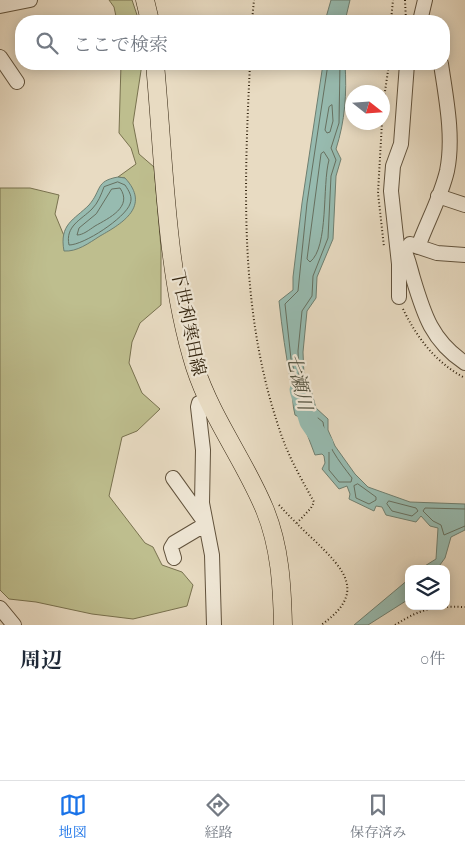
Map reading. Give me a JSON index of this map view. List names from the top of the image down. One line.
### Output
{"streets":{"main road":["下世利寒田線"]},"water":["七瀬川"],"north":"right","page":{"search":"ここで検索","heading":["周辺","0件"],"nav":["地図","経路","保存済み"]}}
